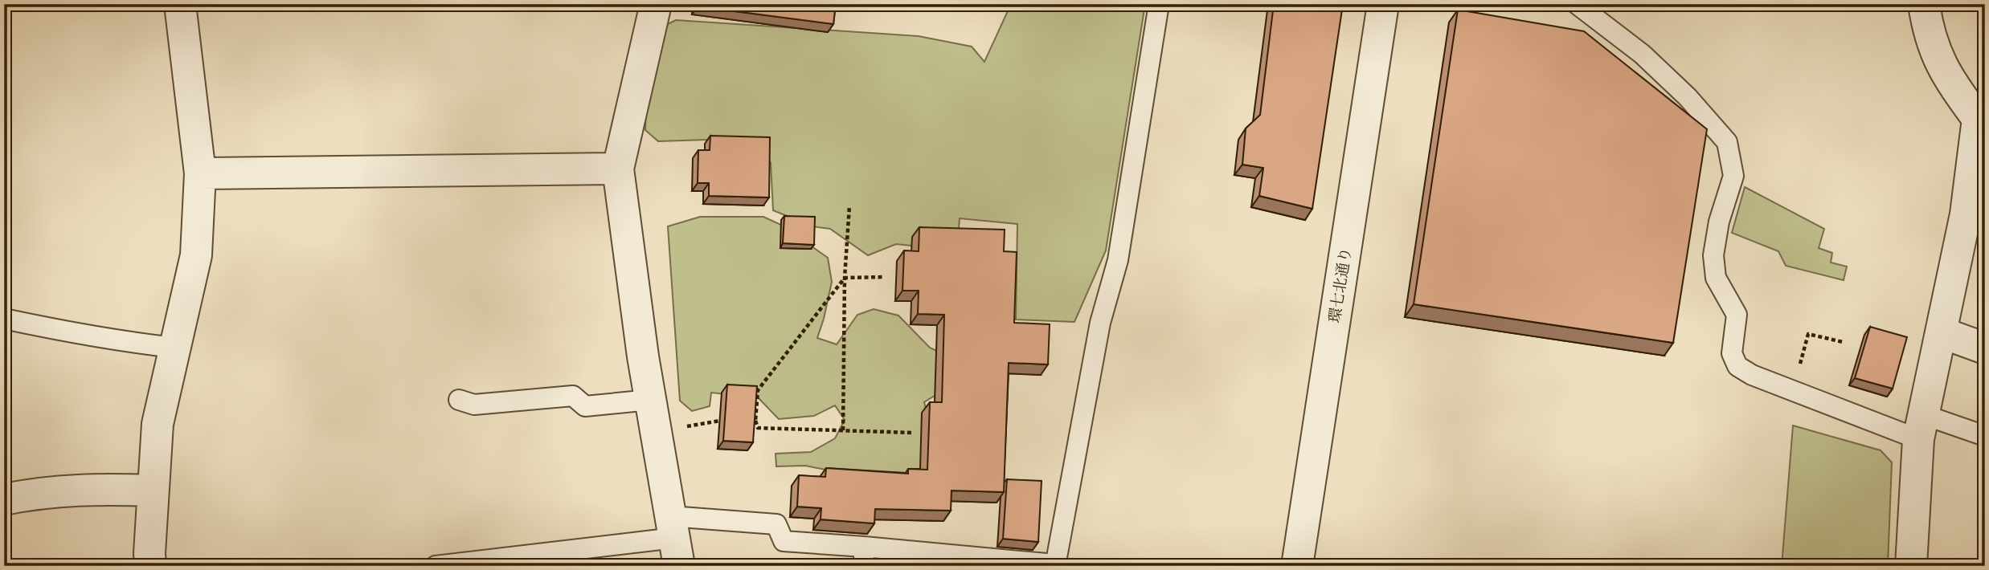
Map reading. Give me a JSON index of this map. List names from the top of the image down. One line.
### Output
{"streets":{"street":["環七北通り"]}}
